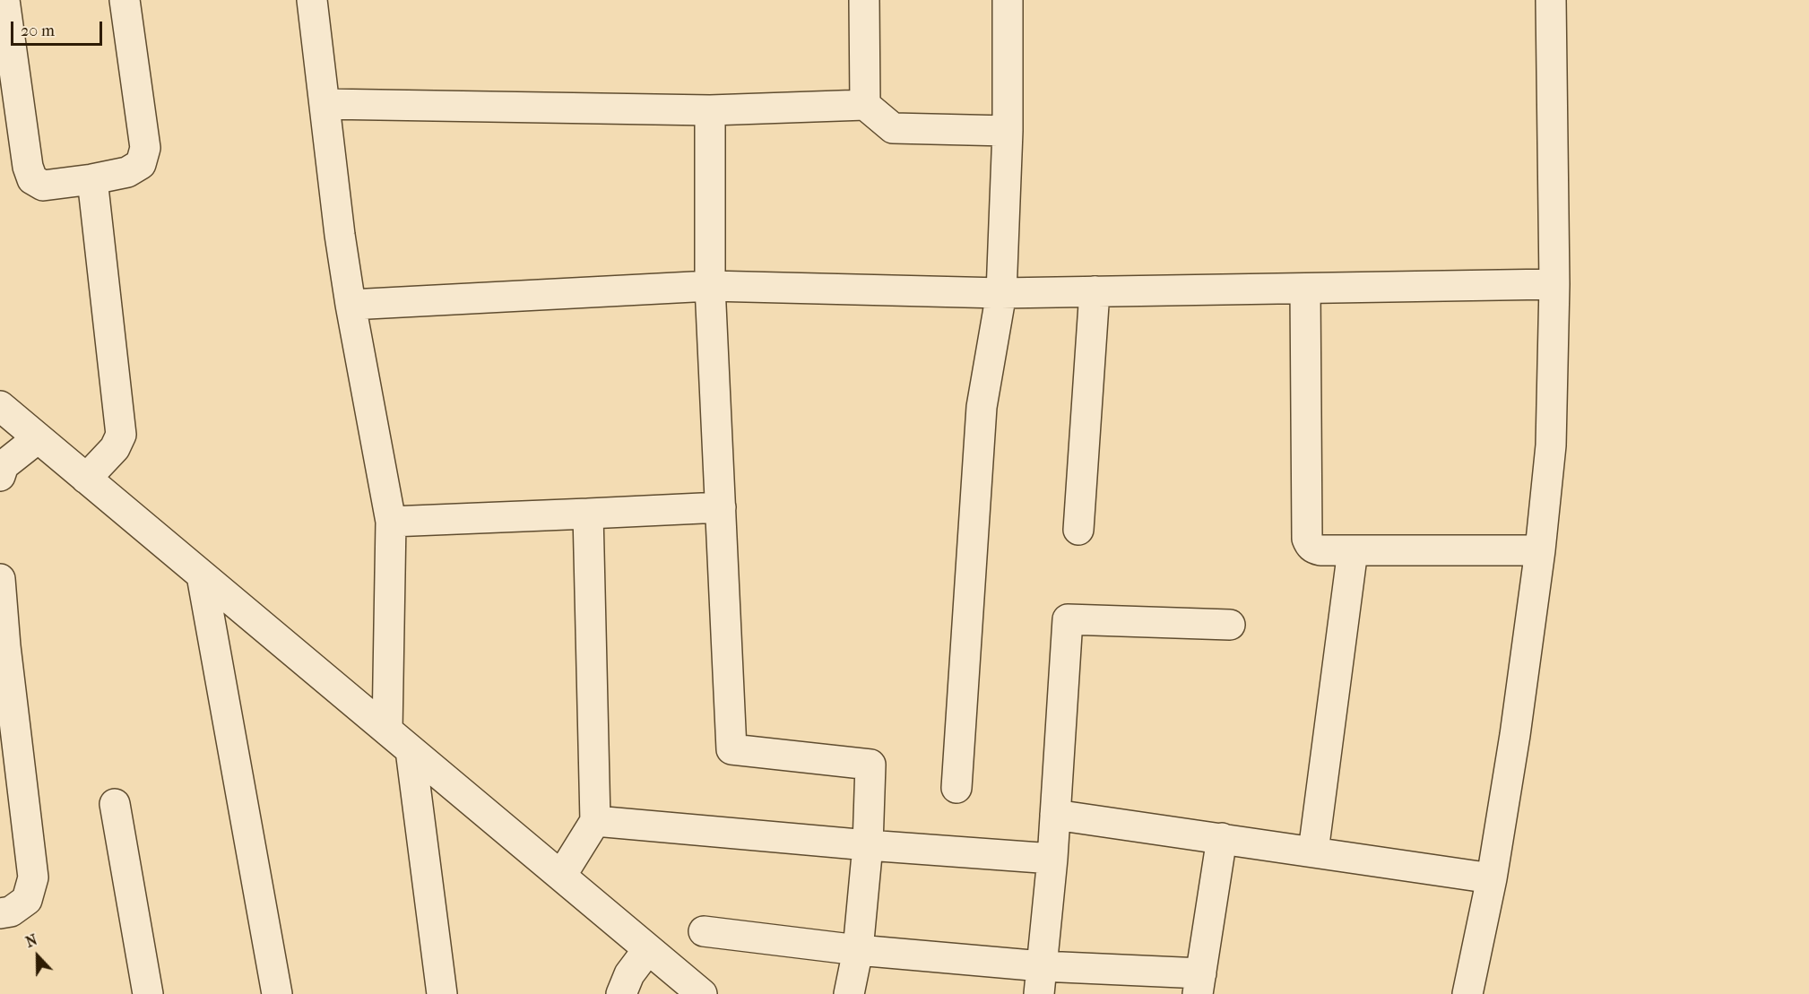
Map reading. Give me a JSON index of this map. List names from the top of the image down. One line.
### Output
{"scale_bar":"20 m","north":"top"}
